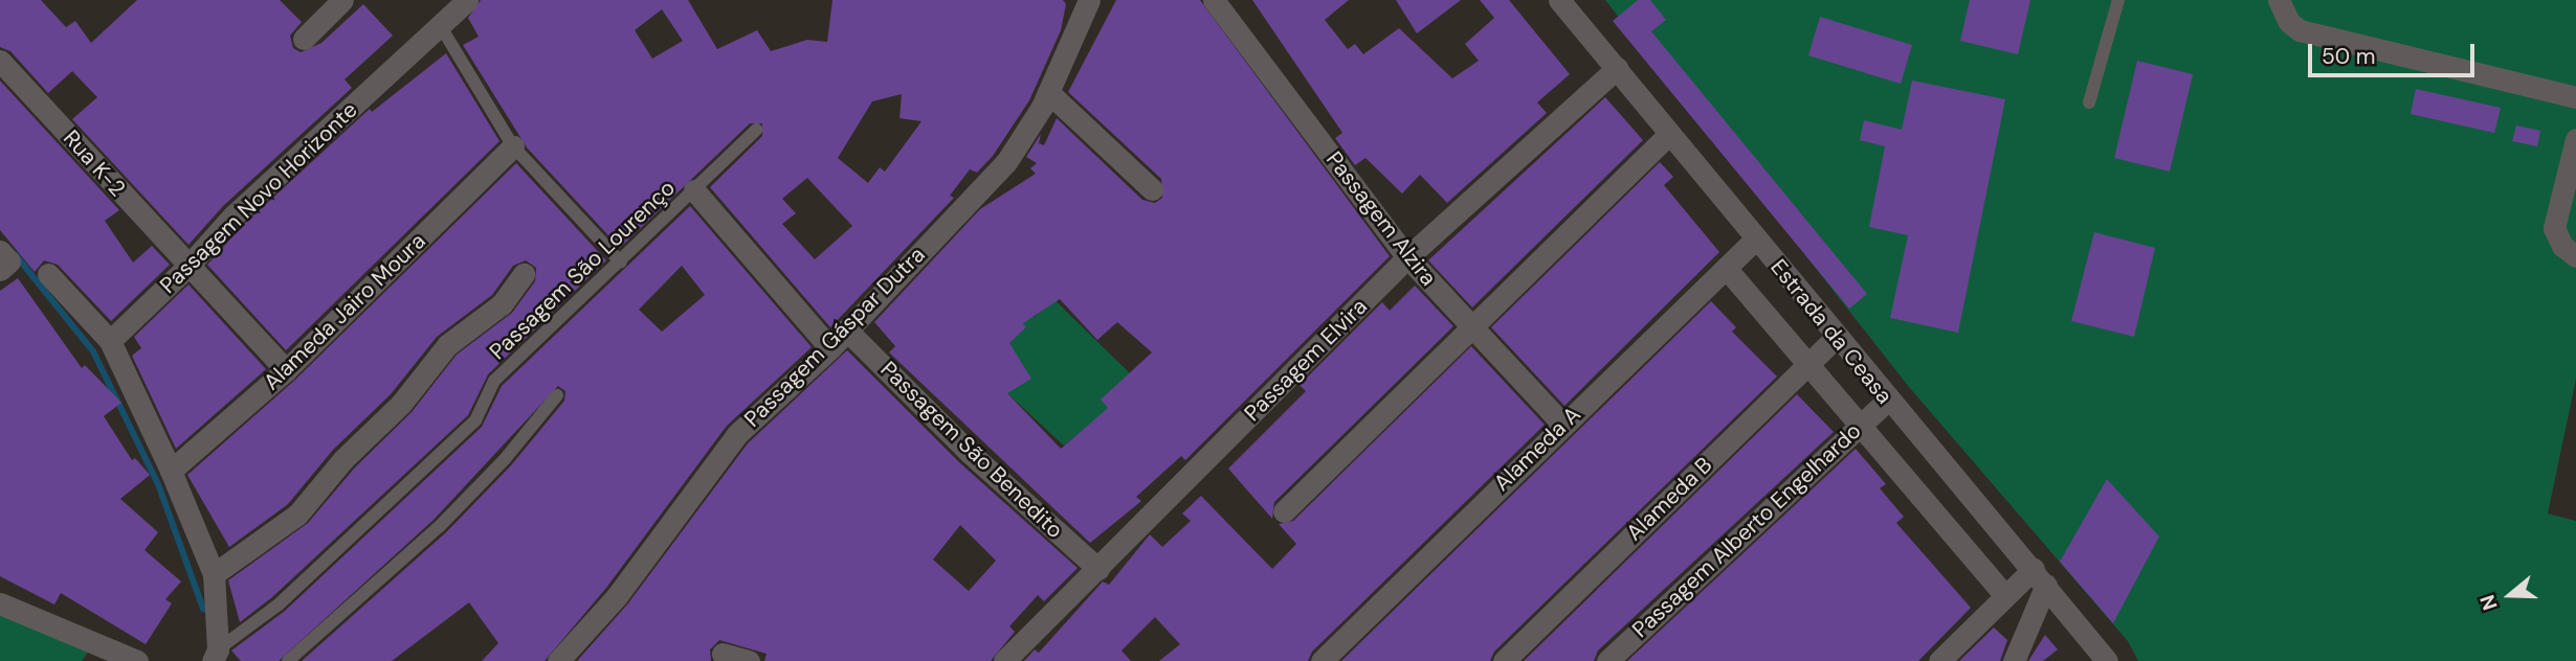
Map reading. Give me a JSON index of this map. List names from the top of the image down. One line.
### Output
{"streets":{"street":["Rua K-2","Passagem Novo Horizonte","Passagem Alzira","Alameda Jairo Moura","Estrada da Ceasa","Passagem Gáspar Dutra","Passagem Elvira","Alameda A","Passagem São Benedito","Alameda B","Passagem Alberto Engelhardo"],"lane":["Passagem São Lourenço"]},"crossings":[["Rua K-2","Passagem Novo Horizonte"],["Rua K-2","Alameda Jairo Moura"],["Passagem Alzira","Passagem Elvira"],["Passagem Alzira","Alameda A"],["Estrada da Ceasa","Passagem Elvira"],["Estrada da Ceasa","Alameda A"],["Estrada da Ceasa","Alameda B"],["Estrada da Ceasa","Passagem Alberto Engelhardo"],["Passagem Gáspar Dutra","Passagem São Benedito"],["Passagem Elvira","Passagem São Benedito"]],"scale_bar":"50 m","north":"left"}
